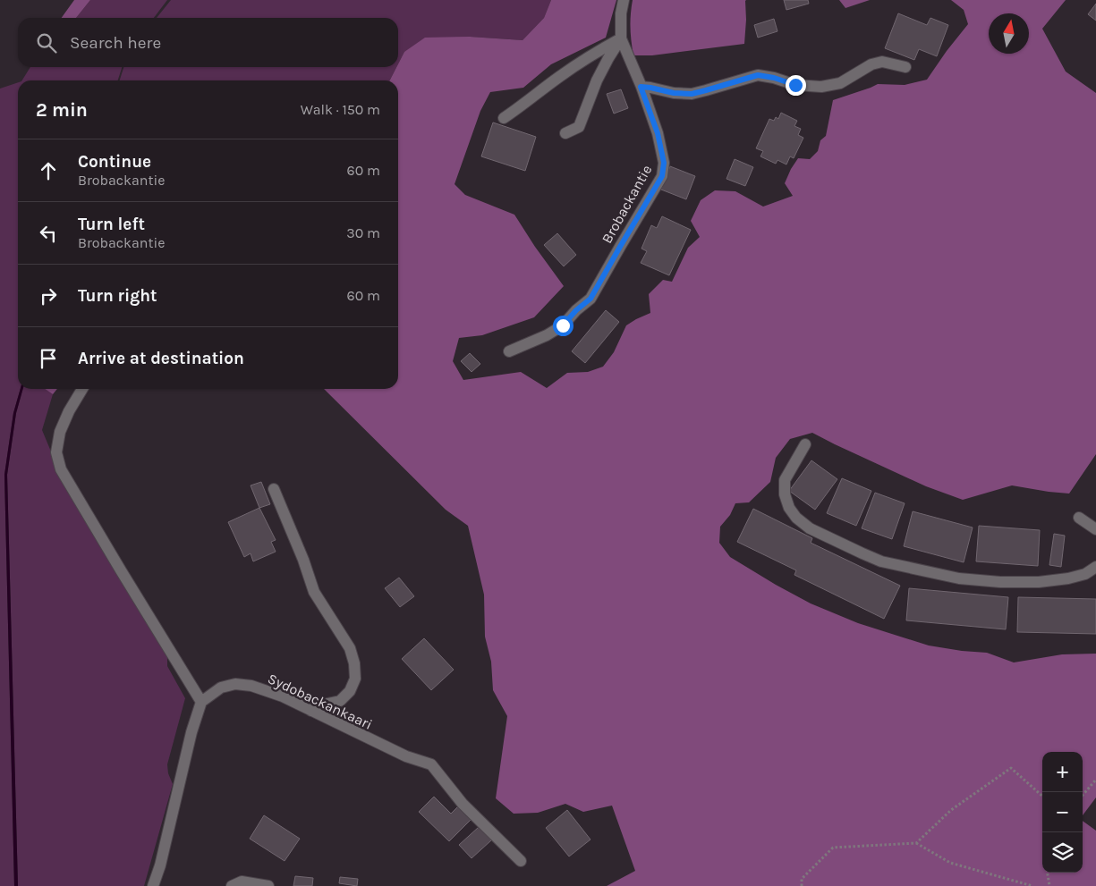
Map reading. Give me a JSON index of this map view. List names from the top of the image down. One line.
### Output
{"streets":{"street":["Brobackantie","Sydobackankaari"]},"north":"top","page":{"search":"Search here","heading":["2 min","Walk · 150 m"],"list":[["Continue","Brobackantie","60 m"],["Turn left","Brobackantie","30 m"],["Turn right","60 m"],"Arrive at destination"],"map_buttons":["+","−"]}}
